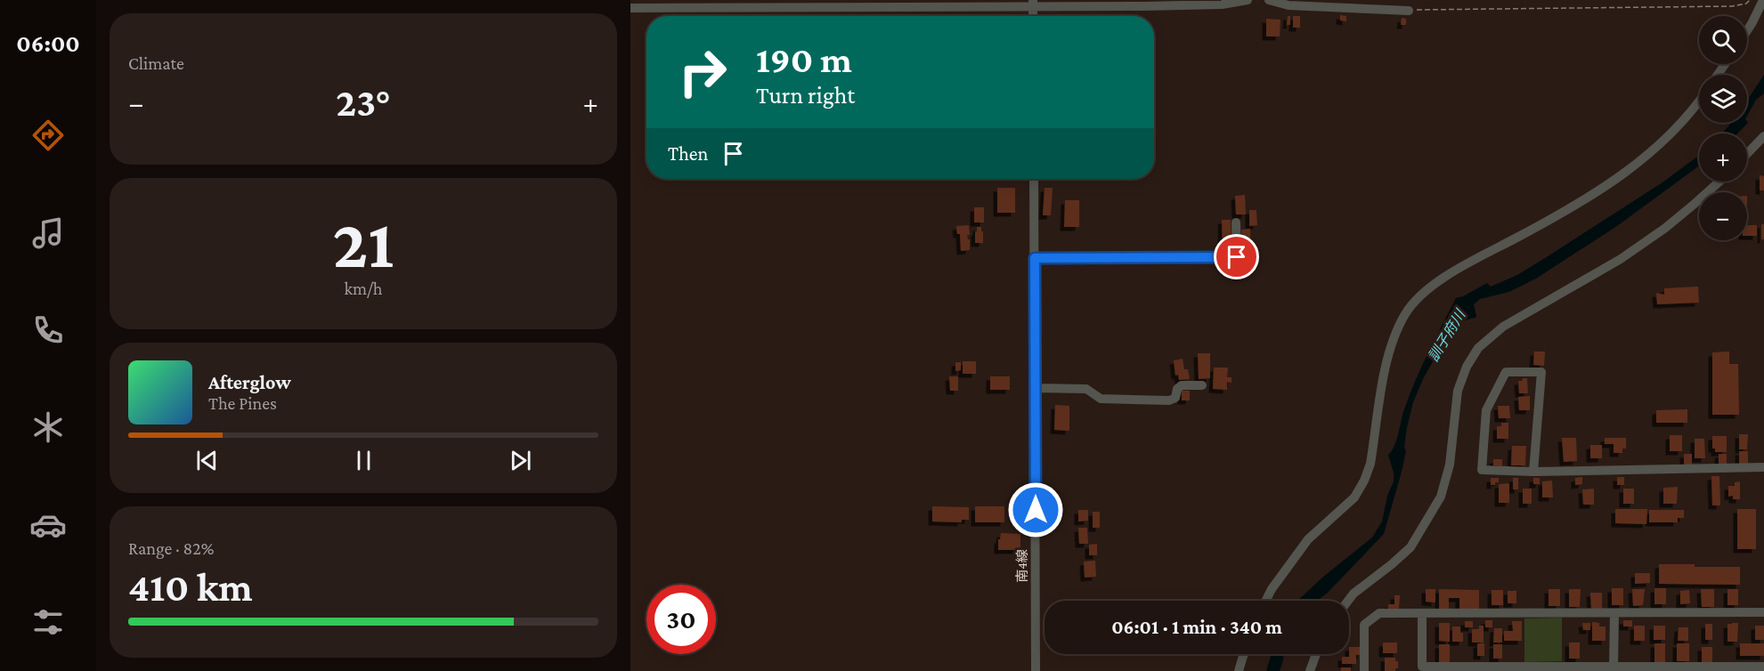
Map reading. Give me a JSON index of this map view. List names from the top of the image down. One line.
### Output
{"streets":{"street":["南4線"]},"water":["訓子府川"],"page":{"tabs":"06:00","tile":["Climate",["21","km/h"],["Range · 82%","410 km"]],"map_buttons":["+","−"],"turn":["190 m","Turn right"],"heat":["−","23°","+"],"then":"Then","song":["Afterglow","The Pines"],"limit":"30","trip":"06:01 · 1 min · 340 m"}}
